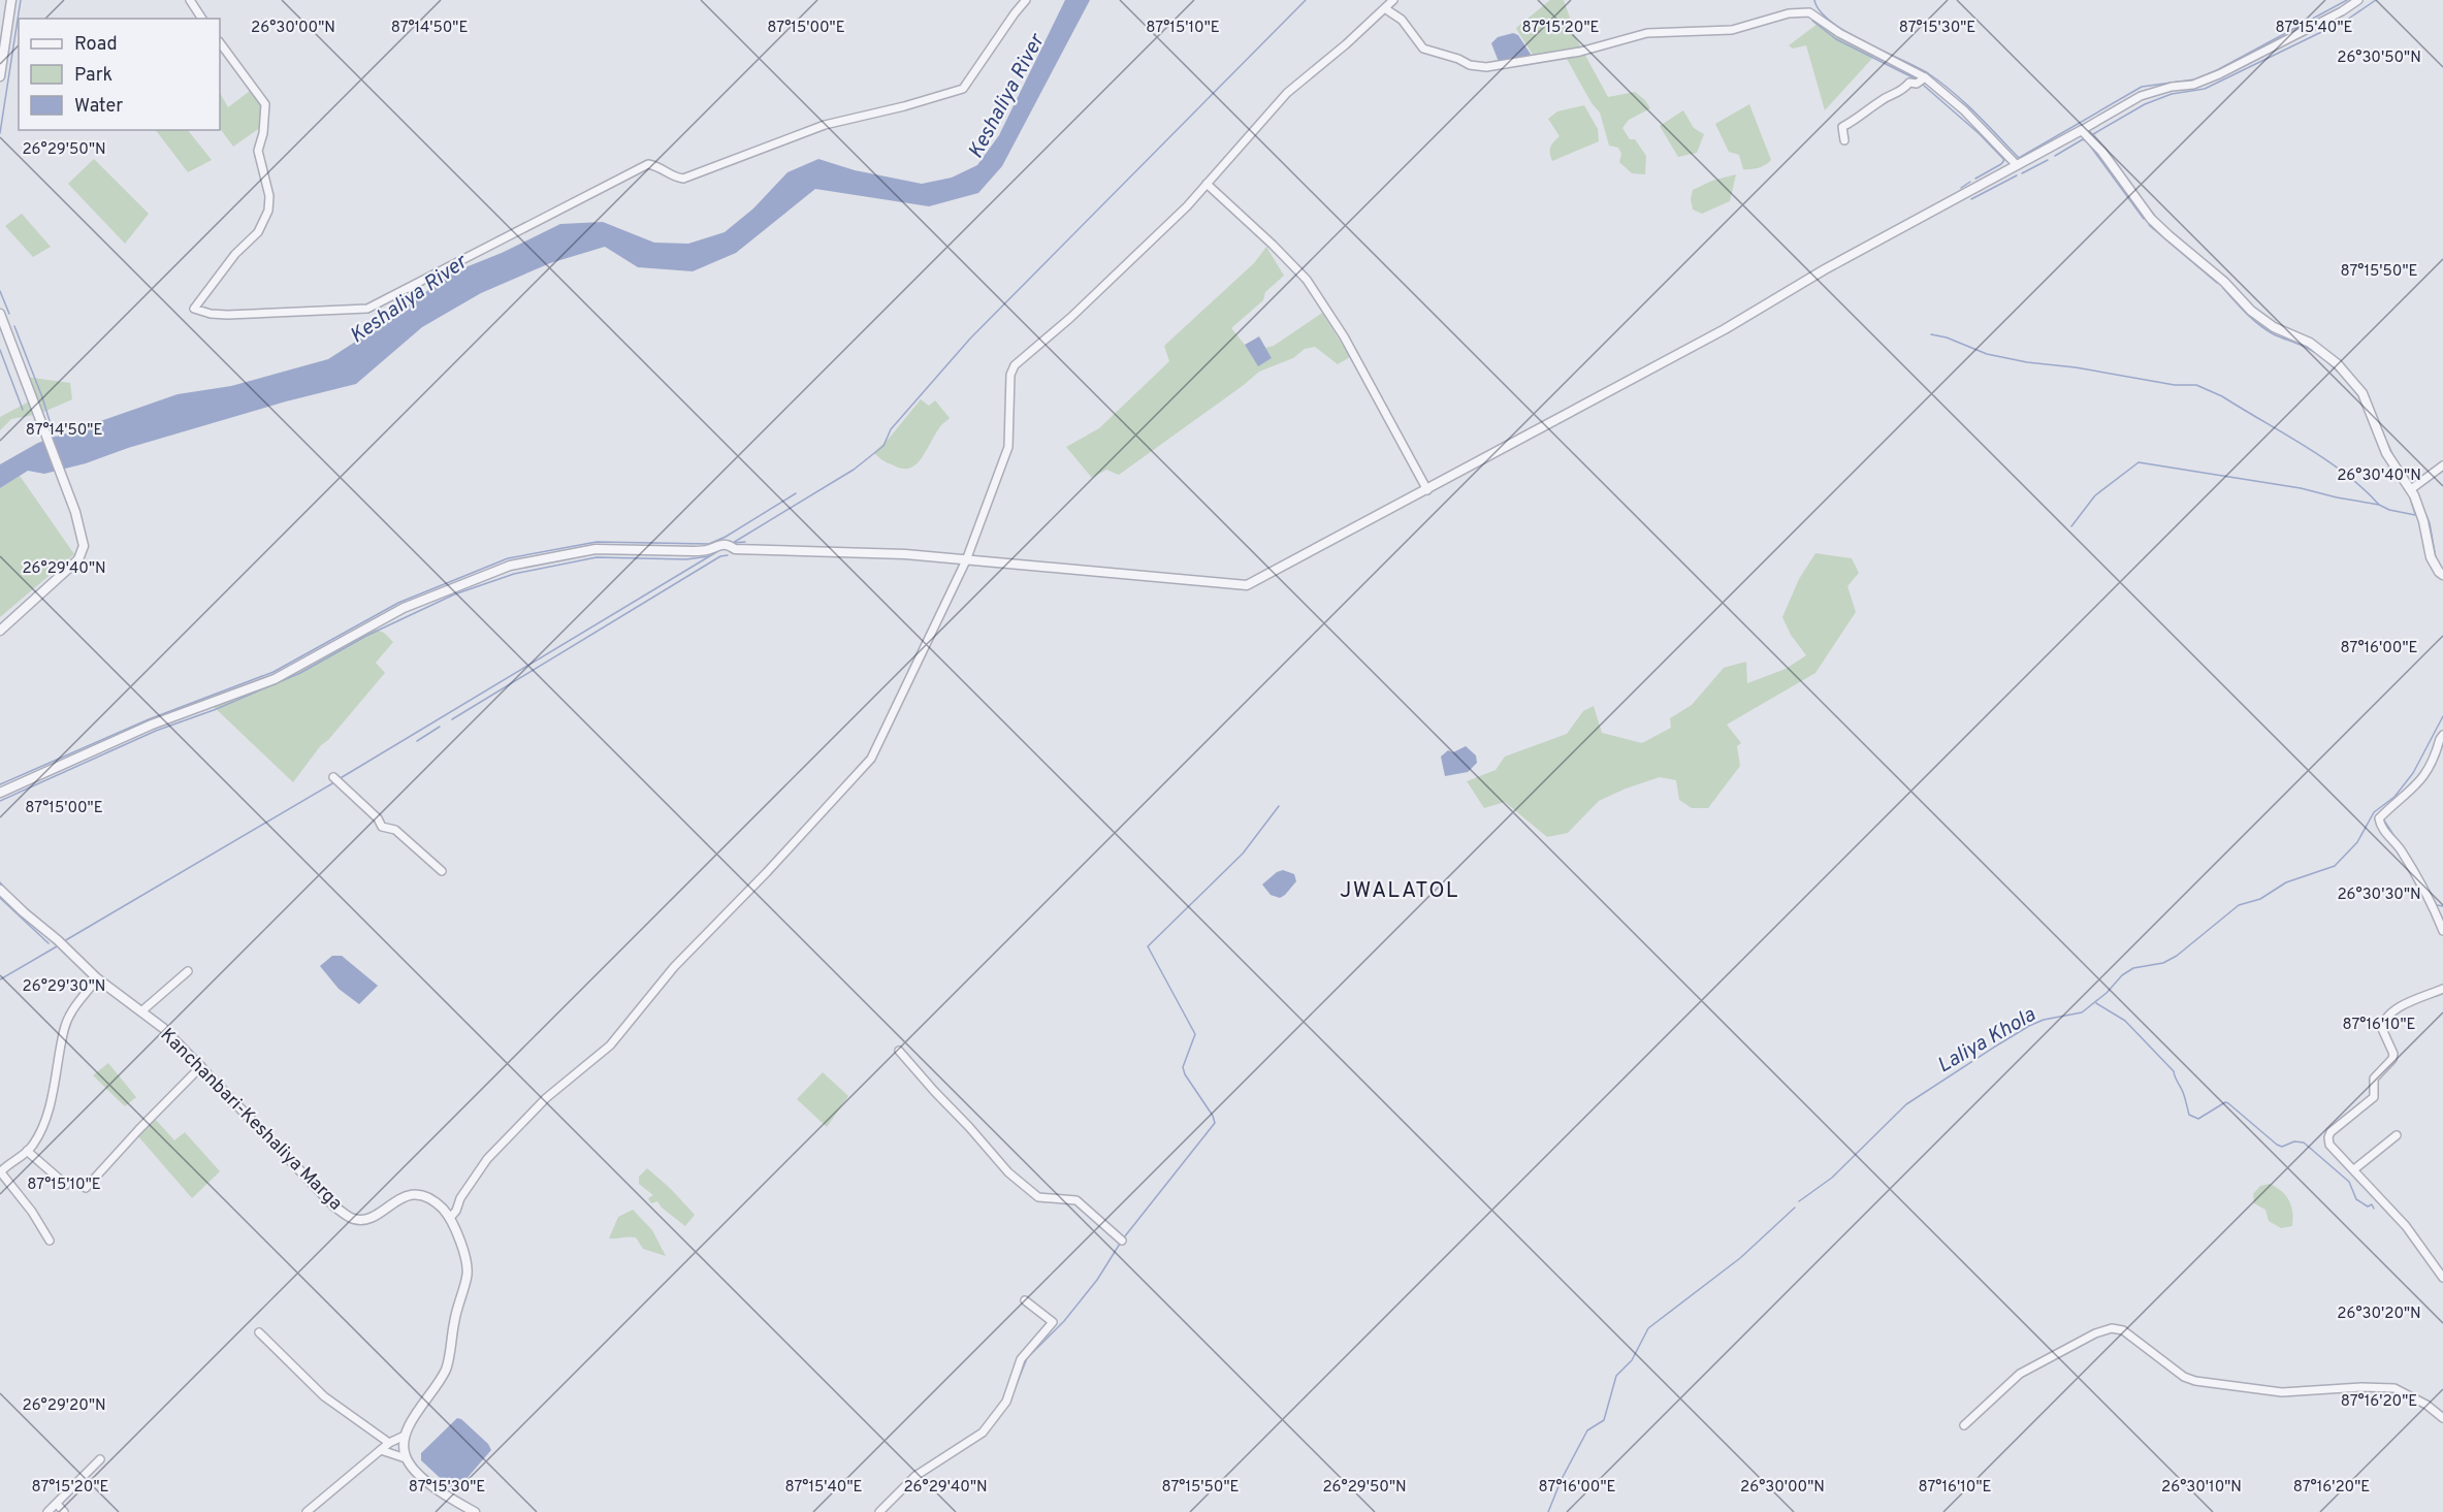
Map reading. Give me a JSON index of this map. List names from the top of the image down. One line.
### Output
{"streets":{"street":["Kanchanbari-Keshaliya Marga"]},"districts":["JWALATOL"],"water":["Keshaliya River","Laliya Khola"],"legend":["Road","Park","Water"],"coordinates":["26°30'00\"N","87°14'50\"E","87°15'00\"E","87°15'10\"E","87°15'20\"E","87°15'30\"E","87°15'40\"E","26°30'50\"N","26°29'50\"N","87°15'50\"E","26°30'40\"N","26°29'40\"N","87°16'00\"E","26°30'30\"N","26°29'30\"N","87°16'10\"E","26°30'20\"N","87°16'20\"E","26°29'20\"N","26°30'10\"N"]}
